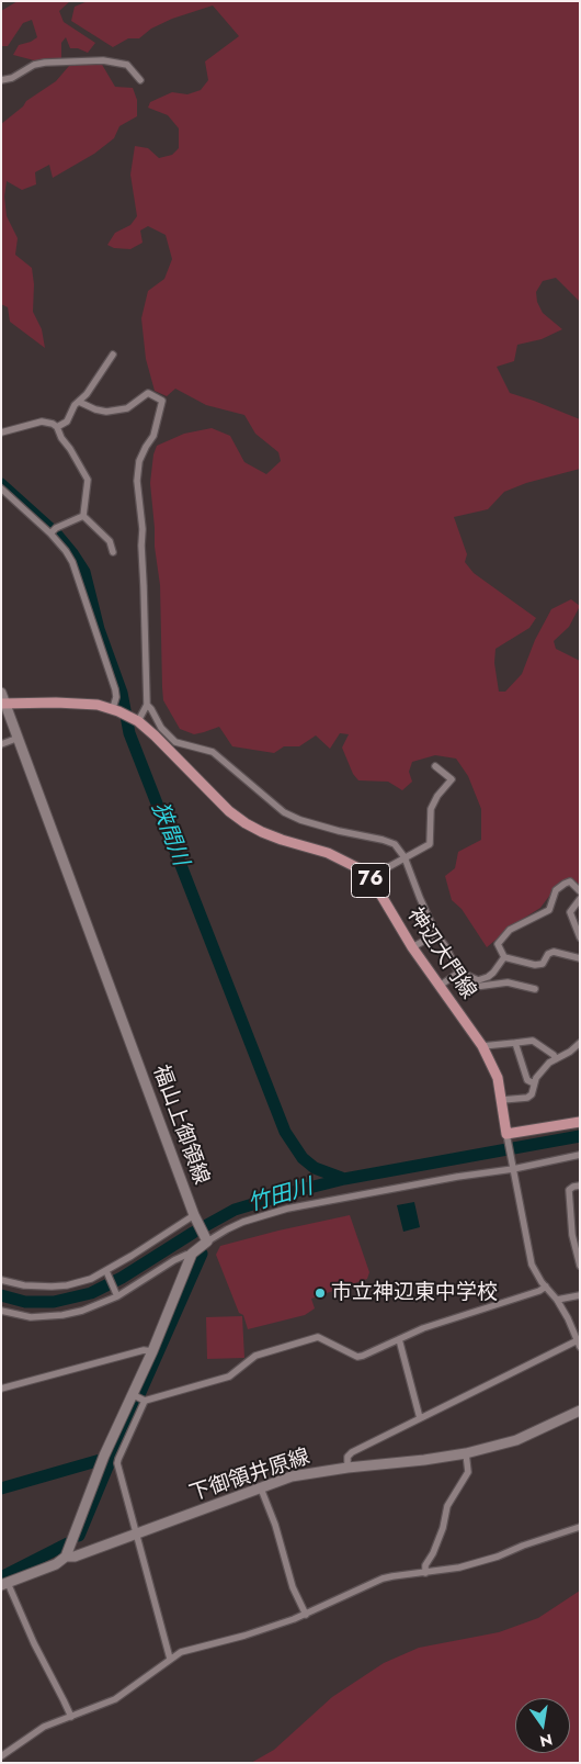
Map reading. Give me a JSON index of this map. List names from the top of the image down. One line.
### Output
{"streets":{"main road":["76","神辺大門線","福山上御領線","下御領井原線"]},"crossings":[["神辺大門線","福山上御領線"]],"water":["狭間川","竹田川"],"places":["市立神辺東中学校"],"north":"bottom"}
